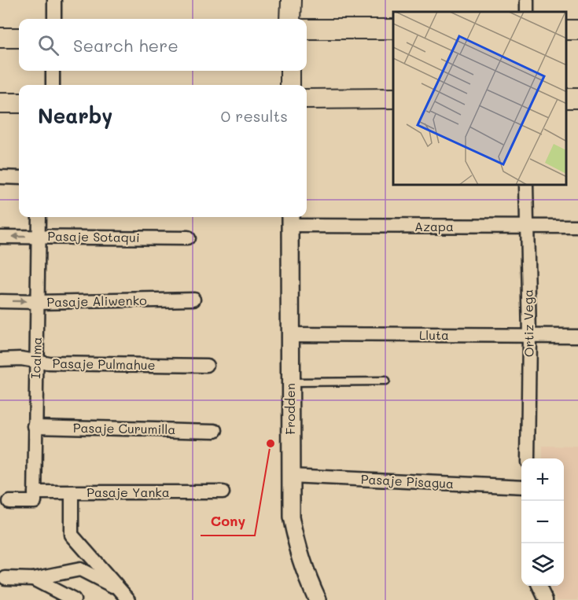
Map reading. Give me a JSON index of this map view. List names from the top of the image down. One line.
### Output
{"streets":{"street":["Azapa","Pasaje Sotaqui","Pasaje Aliwenko","Ortiz Vega","Lluta","Icalma","Pasaje Pulmahue","Frodden","Pasaje Curumilla","Pasaje Pisagua","Pasaje Yanka"]},"crossings":[["Azapa","Ortiz Vega"],["Azapa","Frodden"],["Pasaje Sotaqui","Icalma"],["Pasaje Aliwenko","Icalma"],["Ortiz Vega","Lluta"],["Lluta","Frodden"],["Icalma","Pasaje Pulmahue"],["Icalma","Pasaje Curumilla"],["Icalma","Pasaje Yanka"],["Frodden","Pasaje Pisagua"]],"places":["Cony"],"page":{"search":"Search here","heading":["Nearby","0 results"],"map_buttons":["+","−"]}}
